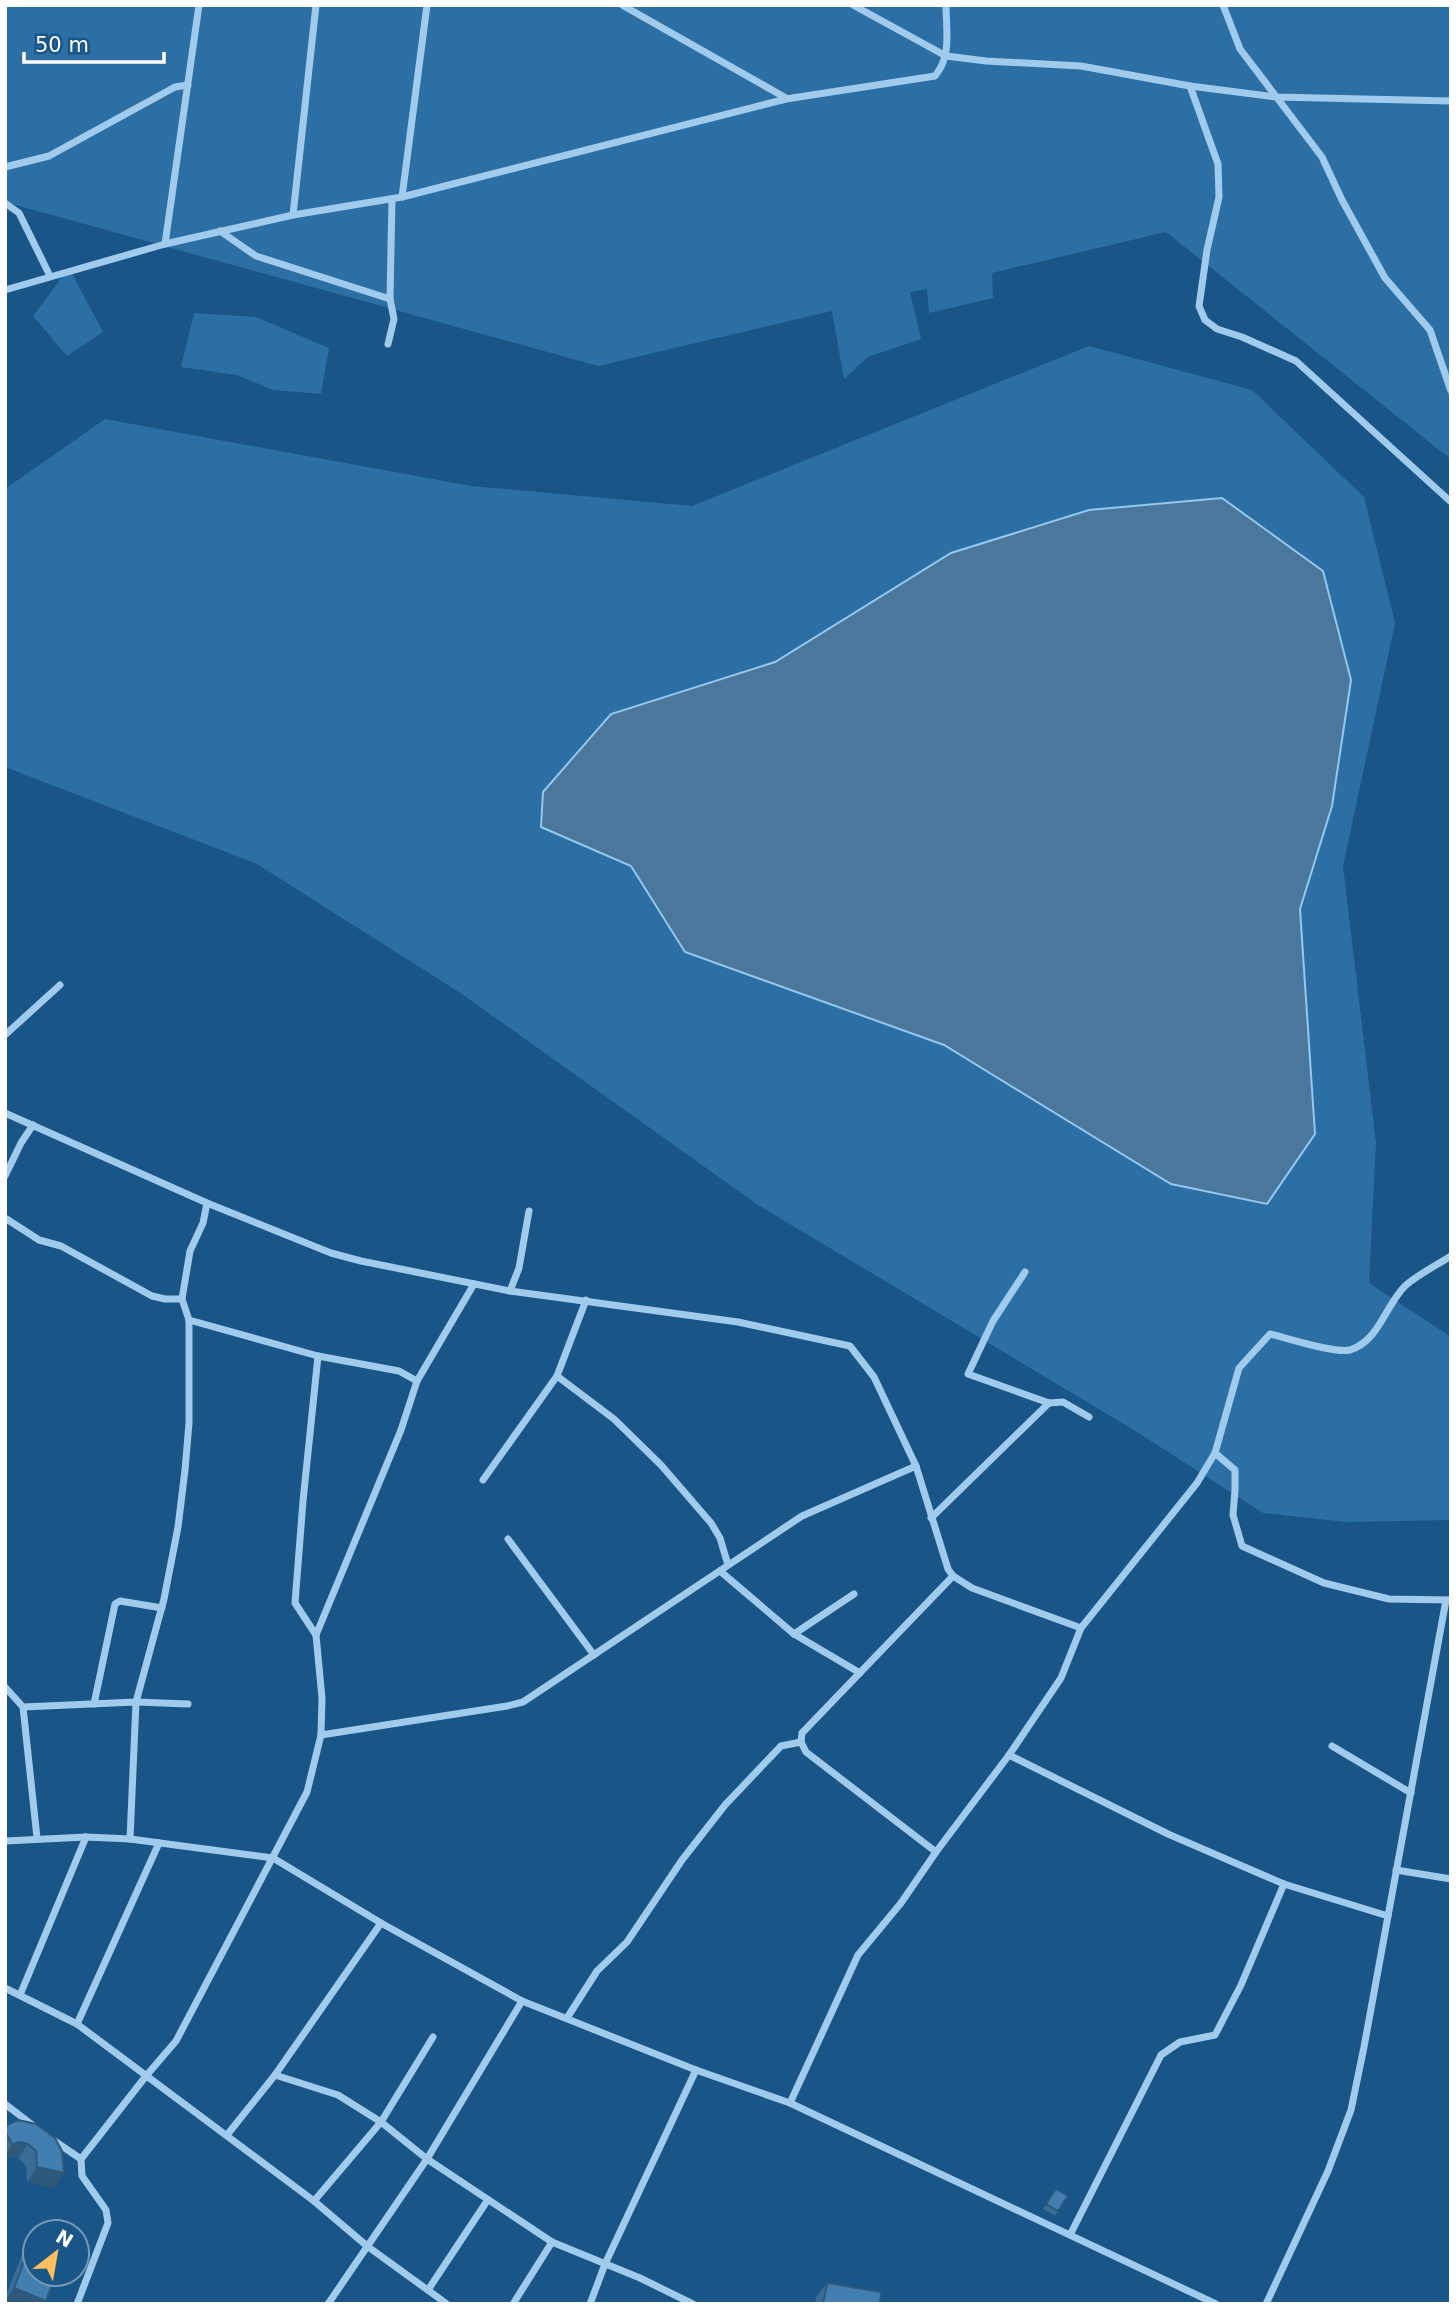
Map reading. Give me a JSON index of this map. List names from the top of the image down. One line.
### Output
{"scale_bar":"50 m","north":"top right"}
